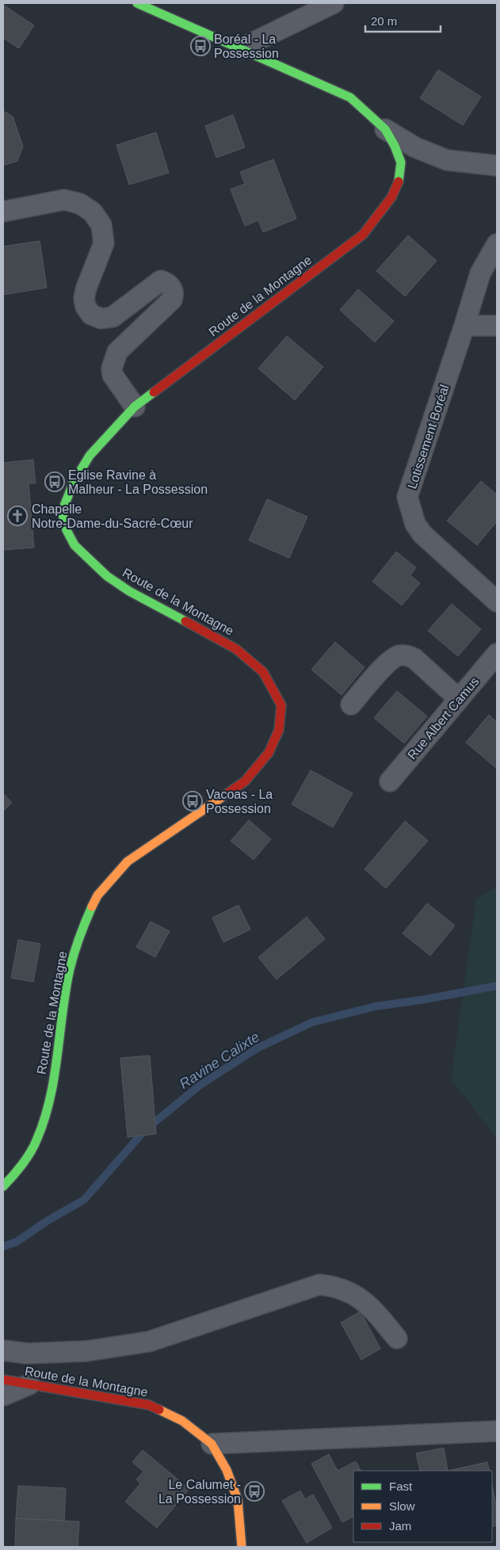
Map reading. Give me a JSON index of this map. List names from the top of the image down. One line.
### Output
{"streets":{"main road":["Route de la Montagne"],"street":["Lotissement Boréal","Rue Albert Camus"]},"water":["Ravine Calixte"],"places":{"bus stop":["Boréal - La Possession","Eglise Ravine à Malheur - La Possession","Vacoas - La Possession","Le Calumet - La Possession"],"church":["Chapelle Notre-Dame-du-Sacré-Cœur"]},"legend":["Fast","Slow","Jam"],"scale_bar":"20 m"}
